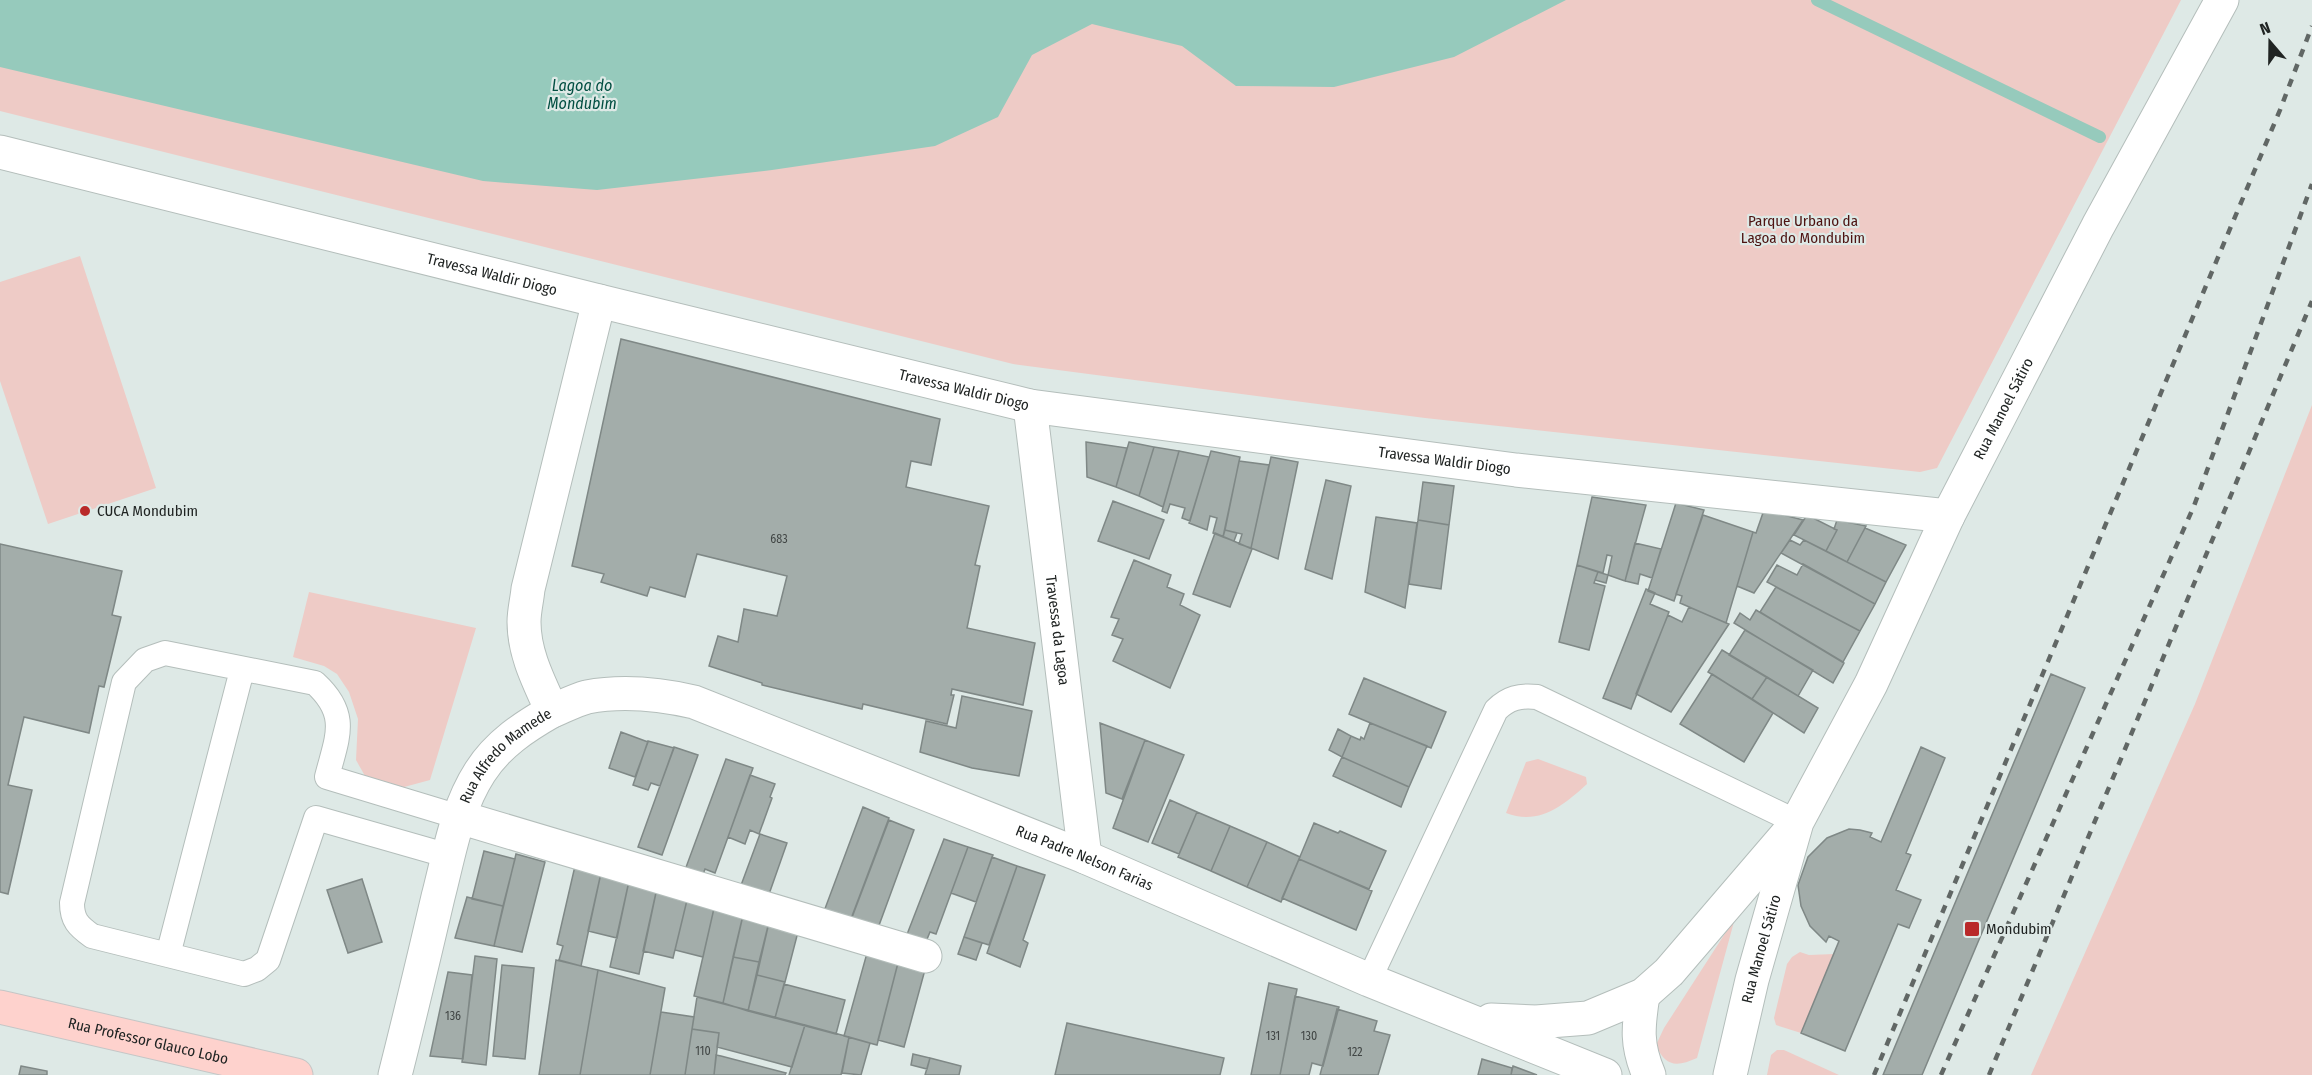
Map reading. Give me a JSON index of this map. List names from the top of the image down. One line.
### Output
{"streets":{"main road":["Rua Professor Glauco Lobo"],"street":["Travessa Waldir Diogo","Rua Manoel Sátiro","Travessa da Lagoa","Rua Alfredo Mamede","Rua Padre Nelson Farias"]},"crossings":[["Travessa Waldir Diogo","Rua Manoel Sátiro"],["Travessa Waldir Diogo","Travessa da Lagoa"],["Travessa Waldir Diogo","Rua Alfredo Mamede"],["Rua Manoel Sátiro","Rua Padre Nelson Farias"],["Travessa da Lagoa","Rua Padre Nelson Farias"],["Rua Alfredo Mamede","Rua Padre Nelson Farias"]],"water":["Lagoa do Mondubim"],"parks":["Parque Urbano da Lagoa do Mondubim"],"places":{"other":["CUCA Mondubim"],"transit":["Mondubim"]},"house_numbers":["683","136","131","130","110","122"],"north":"top"}
